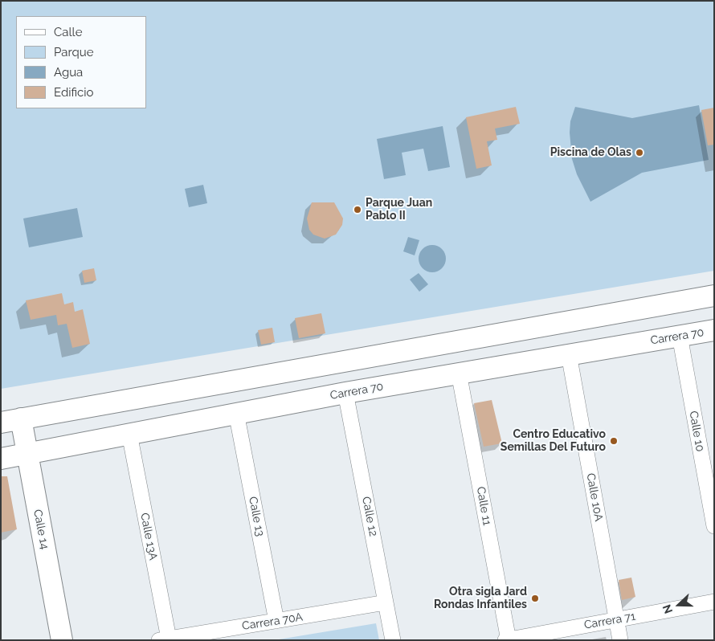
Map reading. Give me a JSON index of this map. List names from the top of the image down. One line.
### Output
{"streets":{"main road":["Carrera 70","Calle 14"],"street":["Calle 10","Calle 10A","Calle 11","Calle 13","Calle 12","Calle 13A","Carrera 71","Carrera 70A"]},"crossings":[["Carrera 70","Calle 10"],["Carrera 70","Calle 10A"],["Carrera 70","Calle 11"],["Carrera 70","Calle 13"],["Carrera 70","Calle 12"],["Carrera 70","Calle 14"],["Carrera 70","Calle 13A"],["Calle 10A","Carrera 71"],["Calle 11","Carrera 71"],["Calle 13","Carrera 70A"],["Calle 12","Carrera 70A"],["Calle 13A","Carrera 70A"]],"places":["Piscina de Olas","Parque Juan Pablo II","Centro Educativo Semillas Del Futuro","Otra sigla Jard Rondas Infantiles"],"legend":["Calle","Parque","Agua","Edificio"],"north":"left"}
